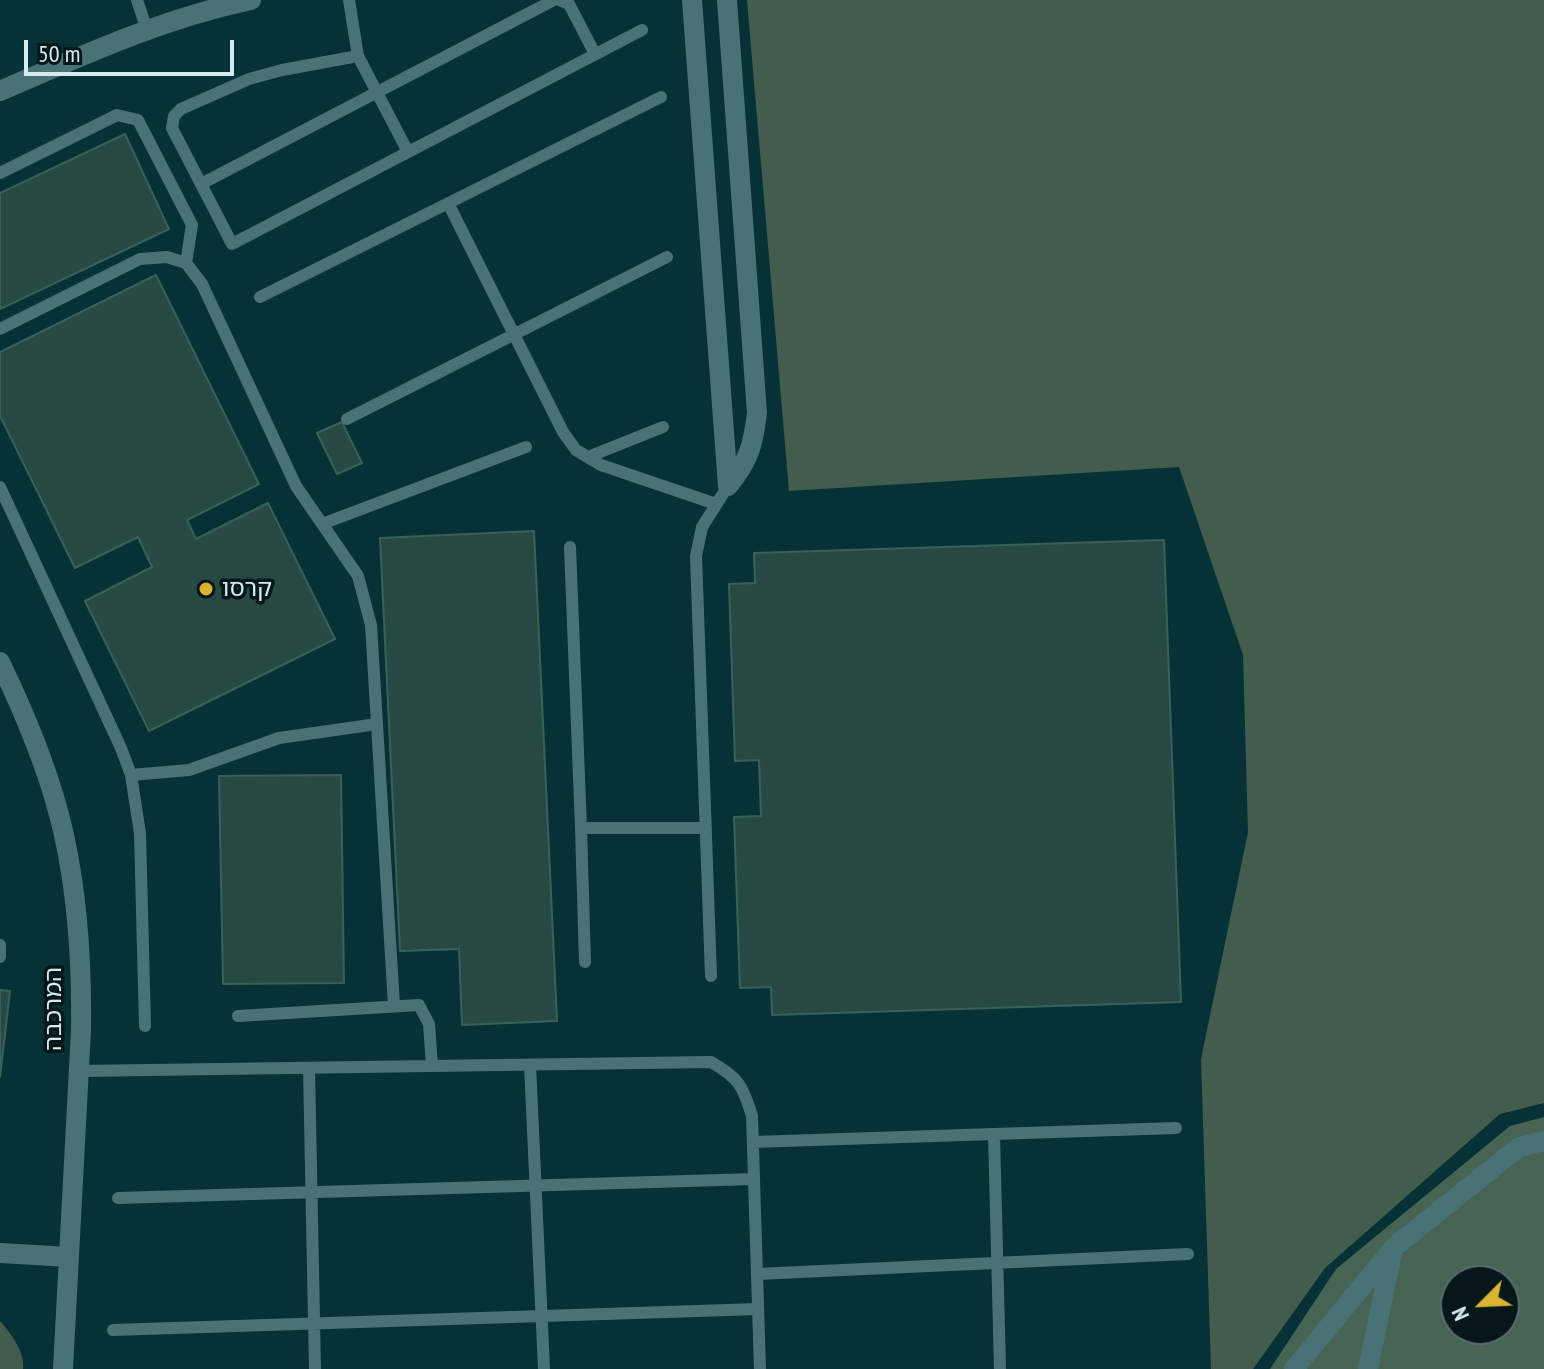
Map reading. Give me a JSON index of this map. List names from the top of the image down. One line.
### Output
{"streets":{"street":["המרכבה"]},"places":["קרסו"],"scale_bar":"50 m","north":"bottom left"}
